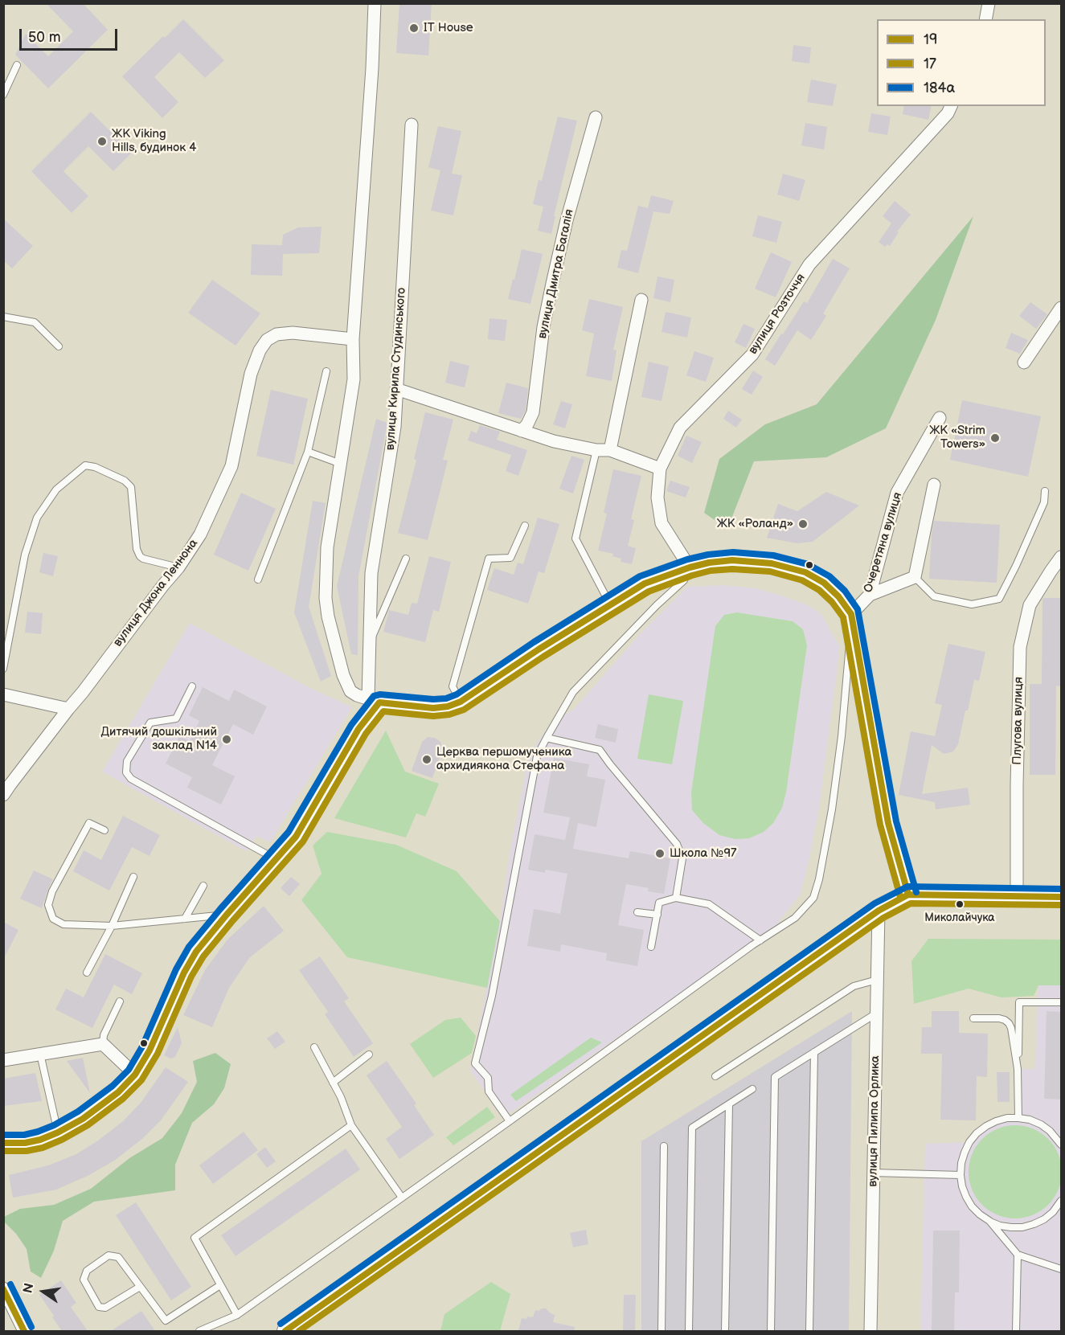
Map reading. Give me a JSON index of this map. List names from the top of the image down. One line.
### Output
{"streets":{"street":["вулиця Дмитра Багалія","вулиця Розточчя","вулиця Кирила Студинського","Очеретяна вулиця","вулиця Джона Леннона","Плугова вулиця","вулиця Пилипа Орлика"]},"places":["IT House","ЖК Viking Hills, будинок 4","ЖК «Strim Towers»","ЖК «Роланд»","Дитячий дошкільний заклад N14","Церква першомученика архидиякона Стефана","Школа №97","Миколайчука"],"lines":["transit line 184а","transit line 19","transit line 17"],"legend":["19","17","184а"],"scale_bar":"50 m","north":"left"}
